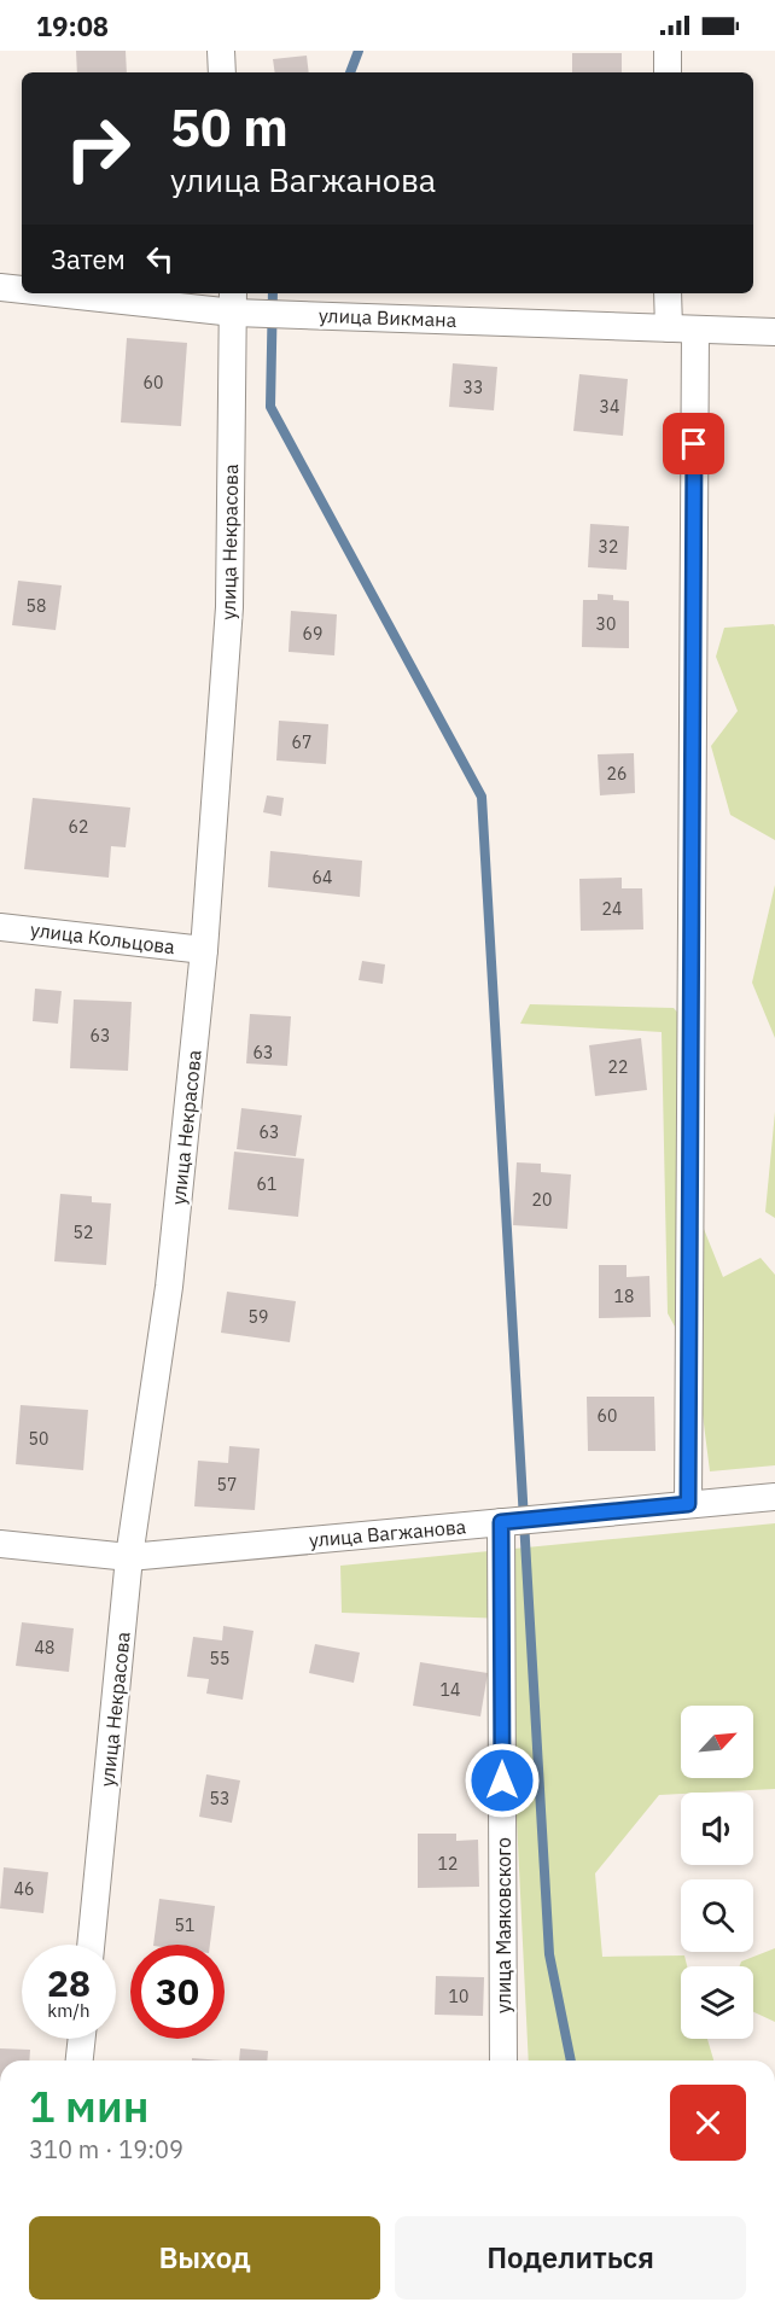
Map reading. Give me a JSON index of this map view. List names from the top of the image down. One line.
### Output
{"streets":{"street":["улица Викмана","улица Некрасова","улица Кольцова","улица Вагжанова","улица Маяковского"]},"crossings":[["улица Викмана","улица Некрасова"],["улица Некрасова","улица Кольцова"],["улица Некрасова","улица Вагжанова"],["улица Вагжанова","улица Маяковского"]],"house_numbers":["60","33","34","32","58","30","69","67","26","62","64","24","63","63","22","63","61","20","52","18","59","60","50","57","48","55","14","53","12","46","51","10"],"north":"top right","page":{"status":"19:08","turn":["50 m","улица Вагжанова"],"then":"Затем","speed":"28 km/h","limit":"30","heading":["1 мин","310 m · 19:09"],"buttons":["Выход","Поделиться"]}}
